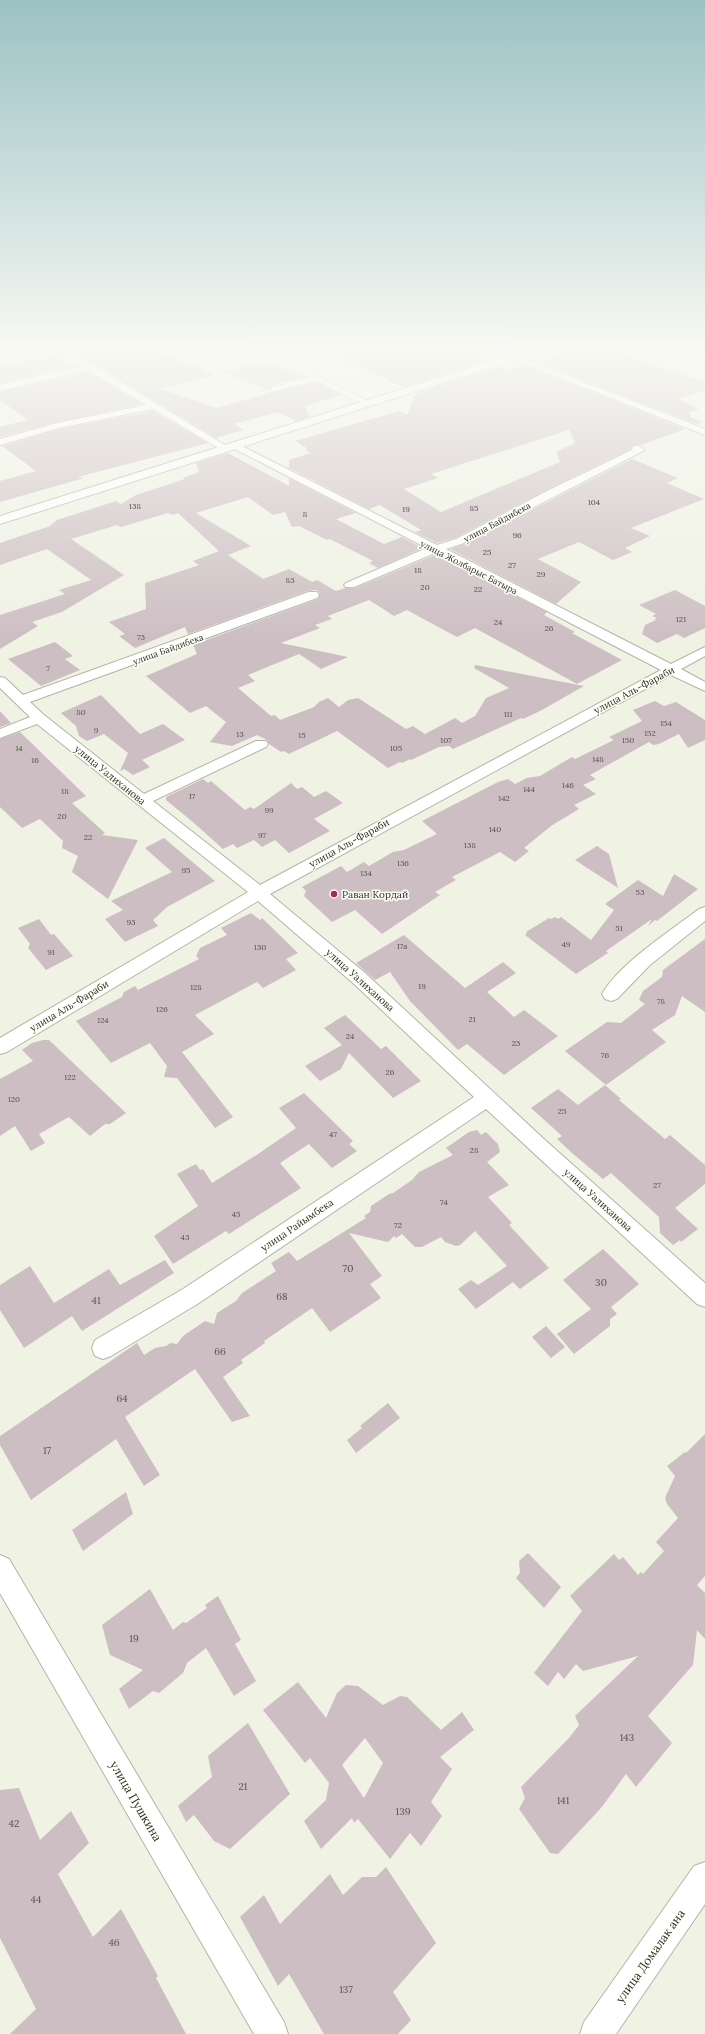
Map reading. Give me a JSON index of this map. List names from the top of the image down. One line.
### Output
{"streets":{"street":["улица Байдибека","улица Жолбарыс Батыра","улица Аль-Фараби","улица Уалиханова","улица Райымбека","улица Пушкина","улица Домалак ана"]},"crossings":[["улица Байдибека","улица Жолбарыс Батыра"],["улица Байдибека","улица Уалиханова"],["улица Жолбарыс Батыра","улица Аль-Фараби"],["улица Аль-Фараби","улица Уалиханова"],["улица Уалиханова","улица Райымбека"]],"places":["Раван Кордай"],"house_numbers":["104","138","85","19","8","96","25","27","18","29","83","20","22","121","24","26","73","7","80","111","154","9","152","13","15","107","150","14","105","148","16","146","144","18","17","142","99","20","140","97","22","138","136","95","134","53","93","51","49","17а","130","91","19","128","78","126","21","124","24","23","76","26","122","120","25","47","28","27","74","45","72","43","70","30","68","41","66","64","17","19","143","21","141","139","42","44","46","137"]}
